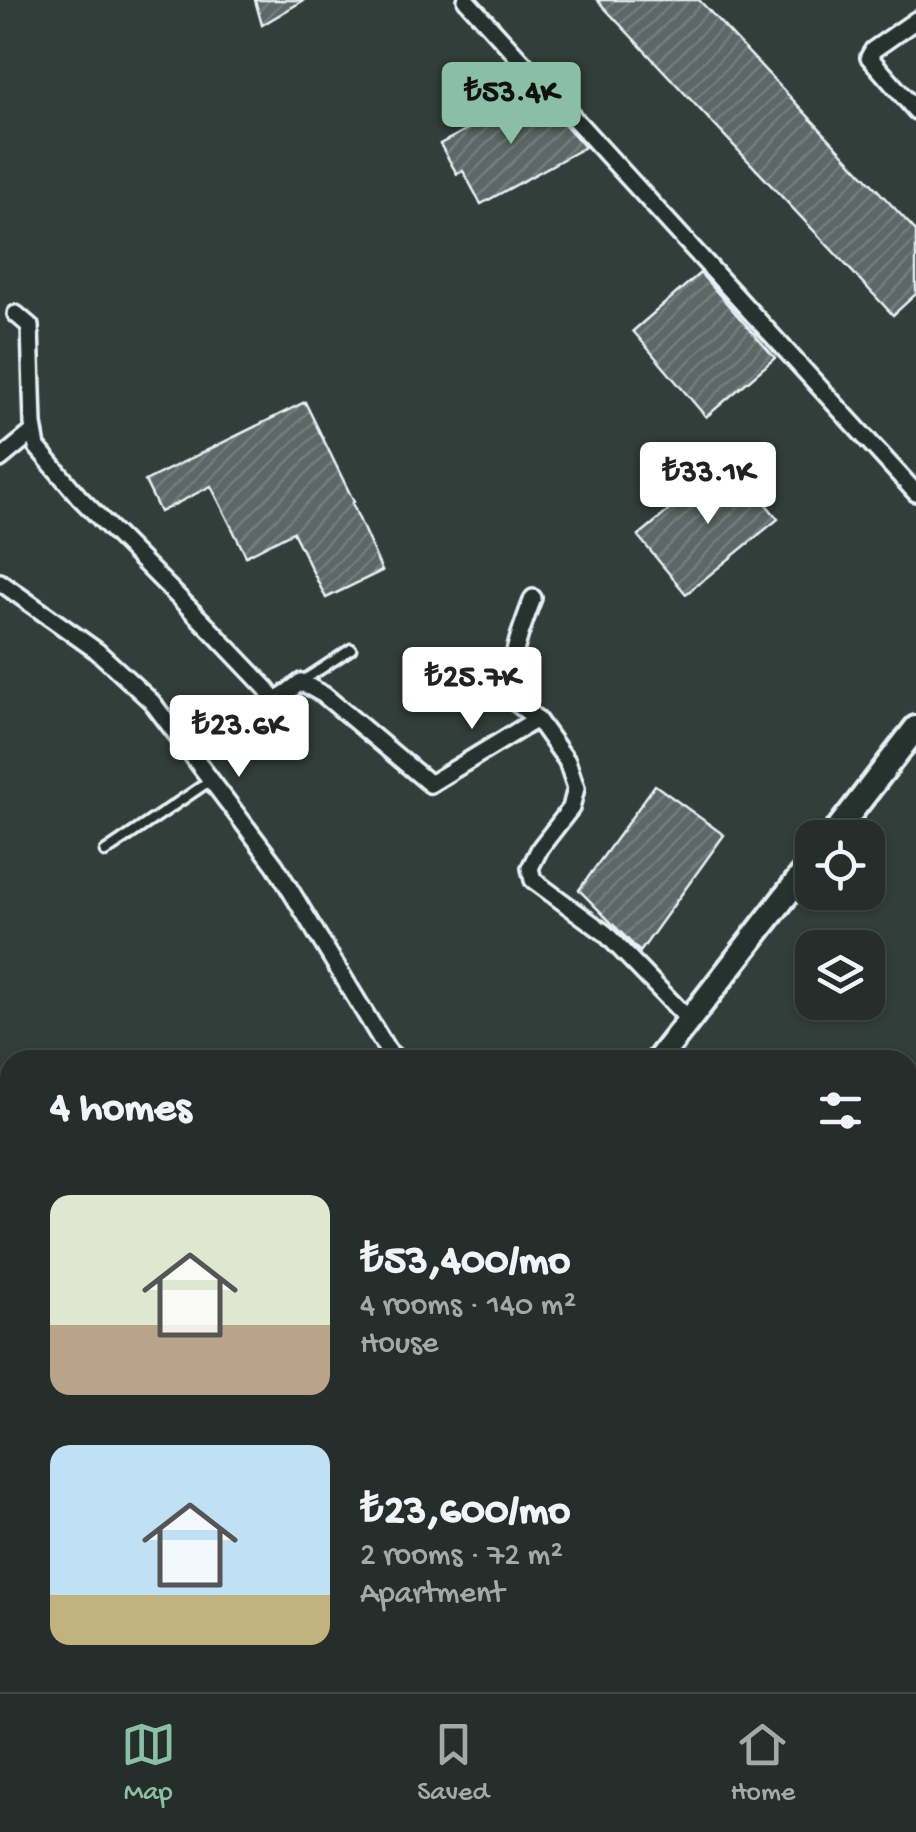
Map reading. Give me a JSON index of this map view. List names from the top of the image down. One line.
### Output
{"page":{"price":["₺53.4K","₺33.1K","₺25.7K","₺23.6K"],"heading":"4 homes","list":[{"name":"₺53,400/mo","note":"4 rooms · 140 m² · House"},{"name":"₺23,600/mo","note":"2 rooms · 72 m² · Apartment"}],"tabs":["Map","Saved","Home"]}}
